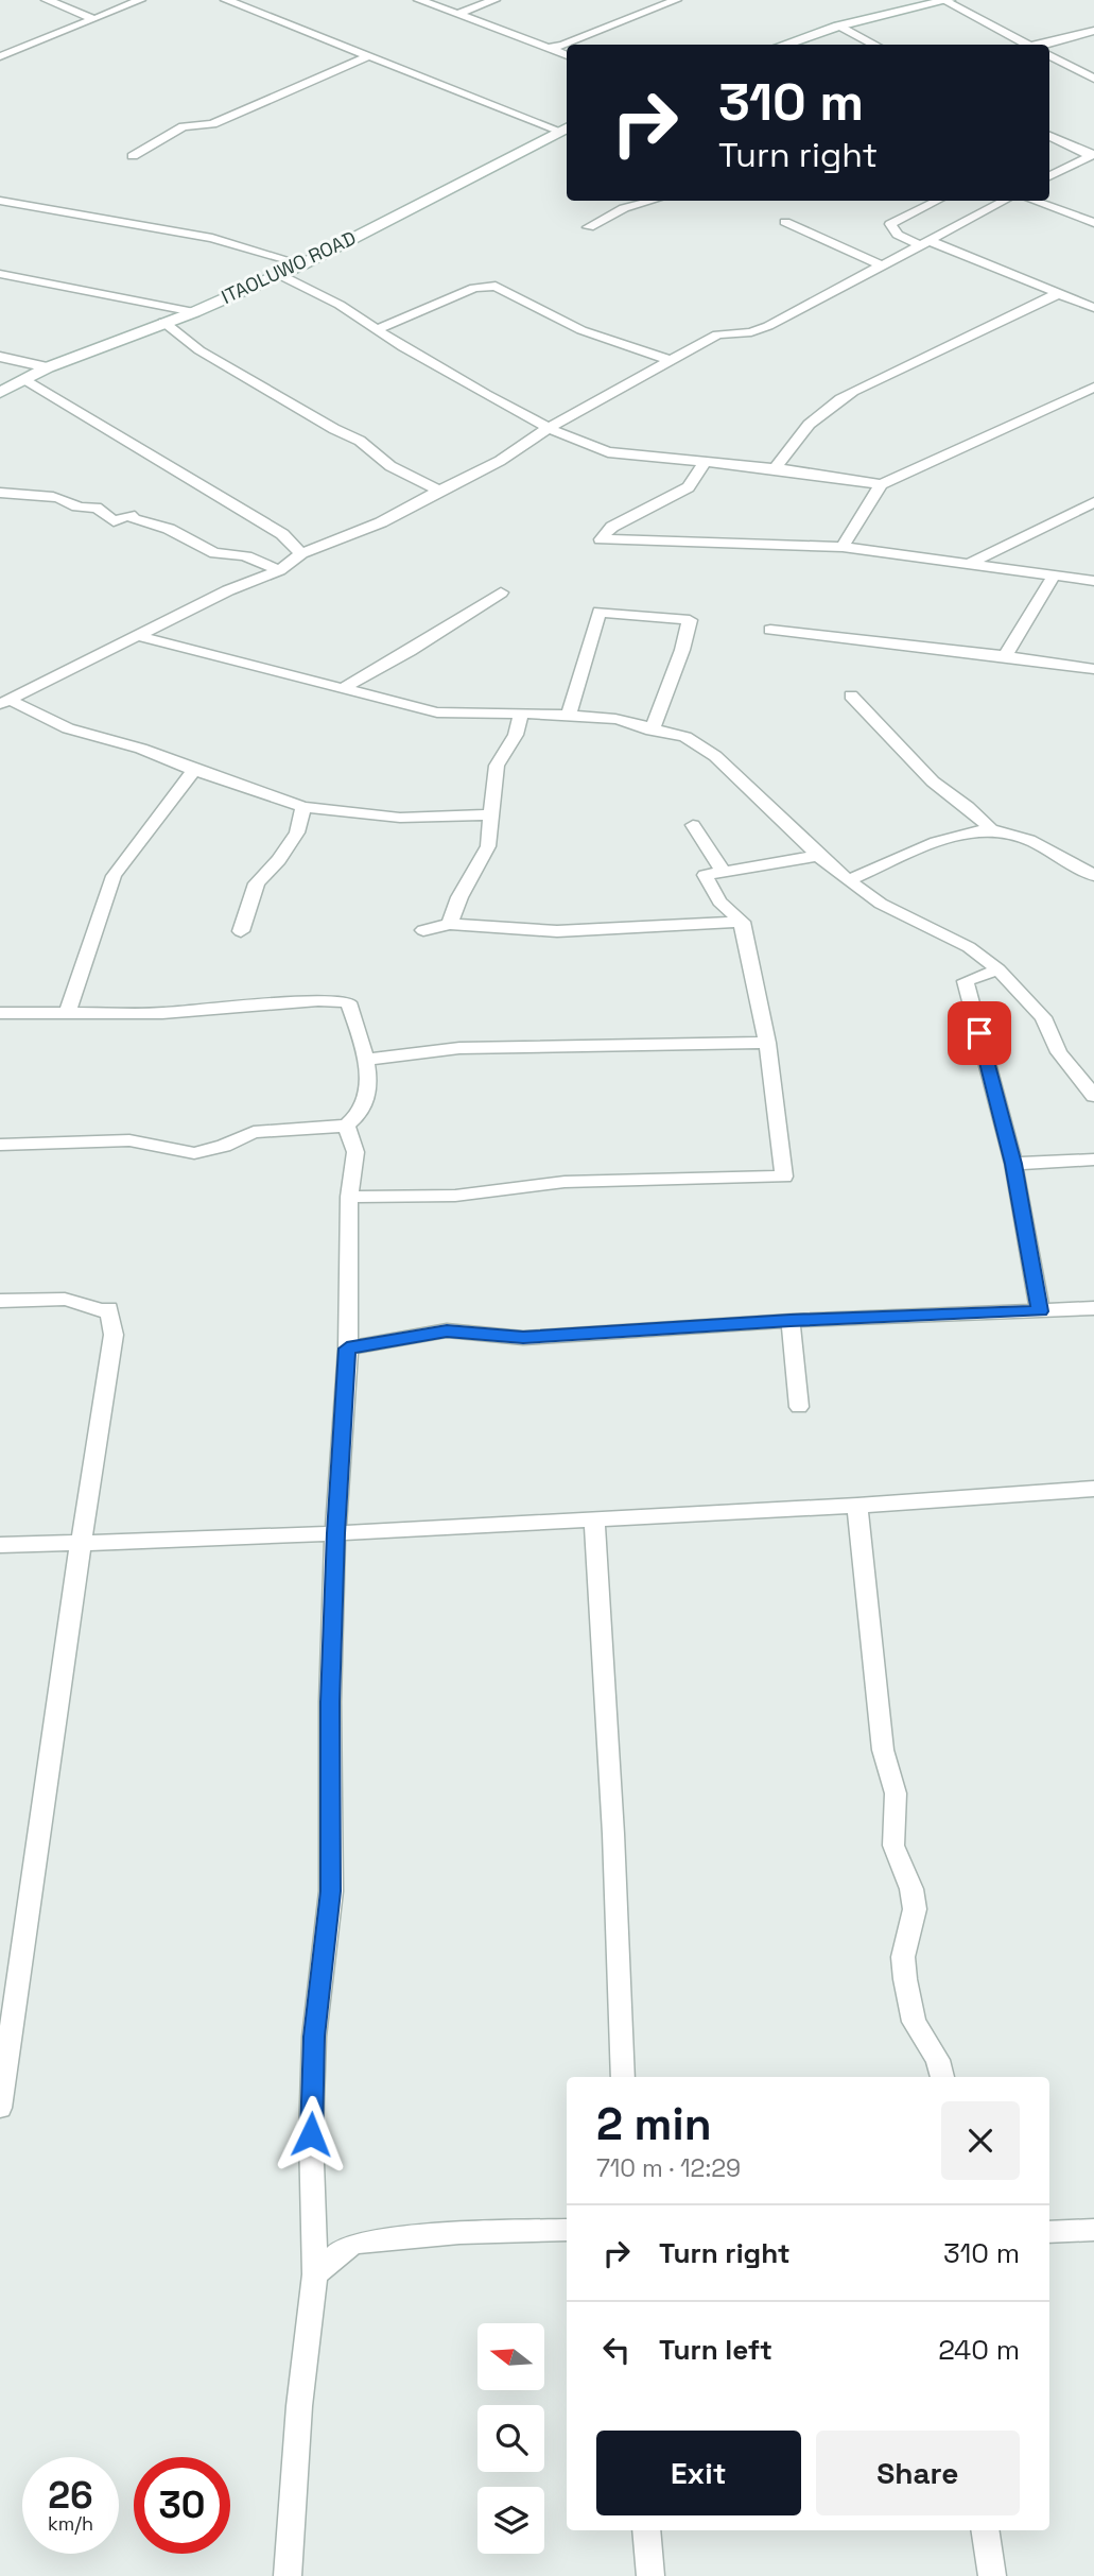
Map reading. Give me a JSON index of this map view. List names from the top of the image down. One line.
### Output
{"streets":{"street":["ITAOLUWO ROAD"]},"north":"left","page":{"turn":["310 m","Turn right"],"heading":["2 min","710 m · 12:29"],"list":[{"name":"Turn right","value":"310 m"},{"name":"Turn left","value":"240 m"}],"buttons":["Exit","Share"],"speed":"26 km/h","limit":"30"}}
